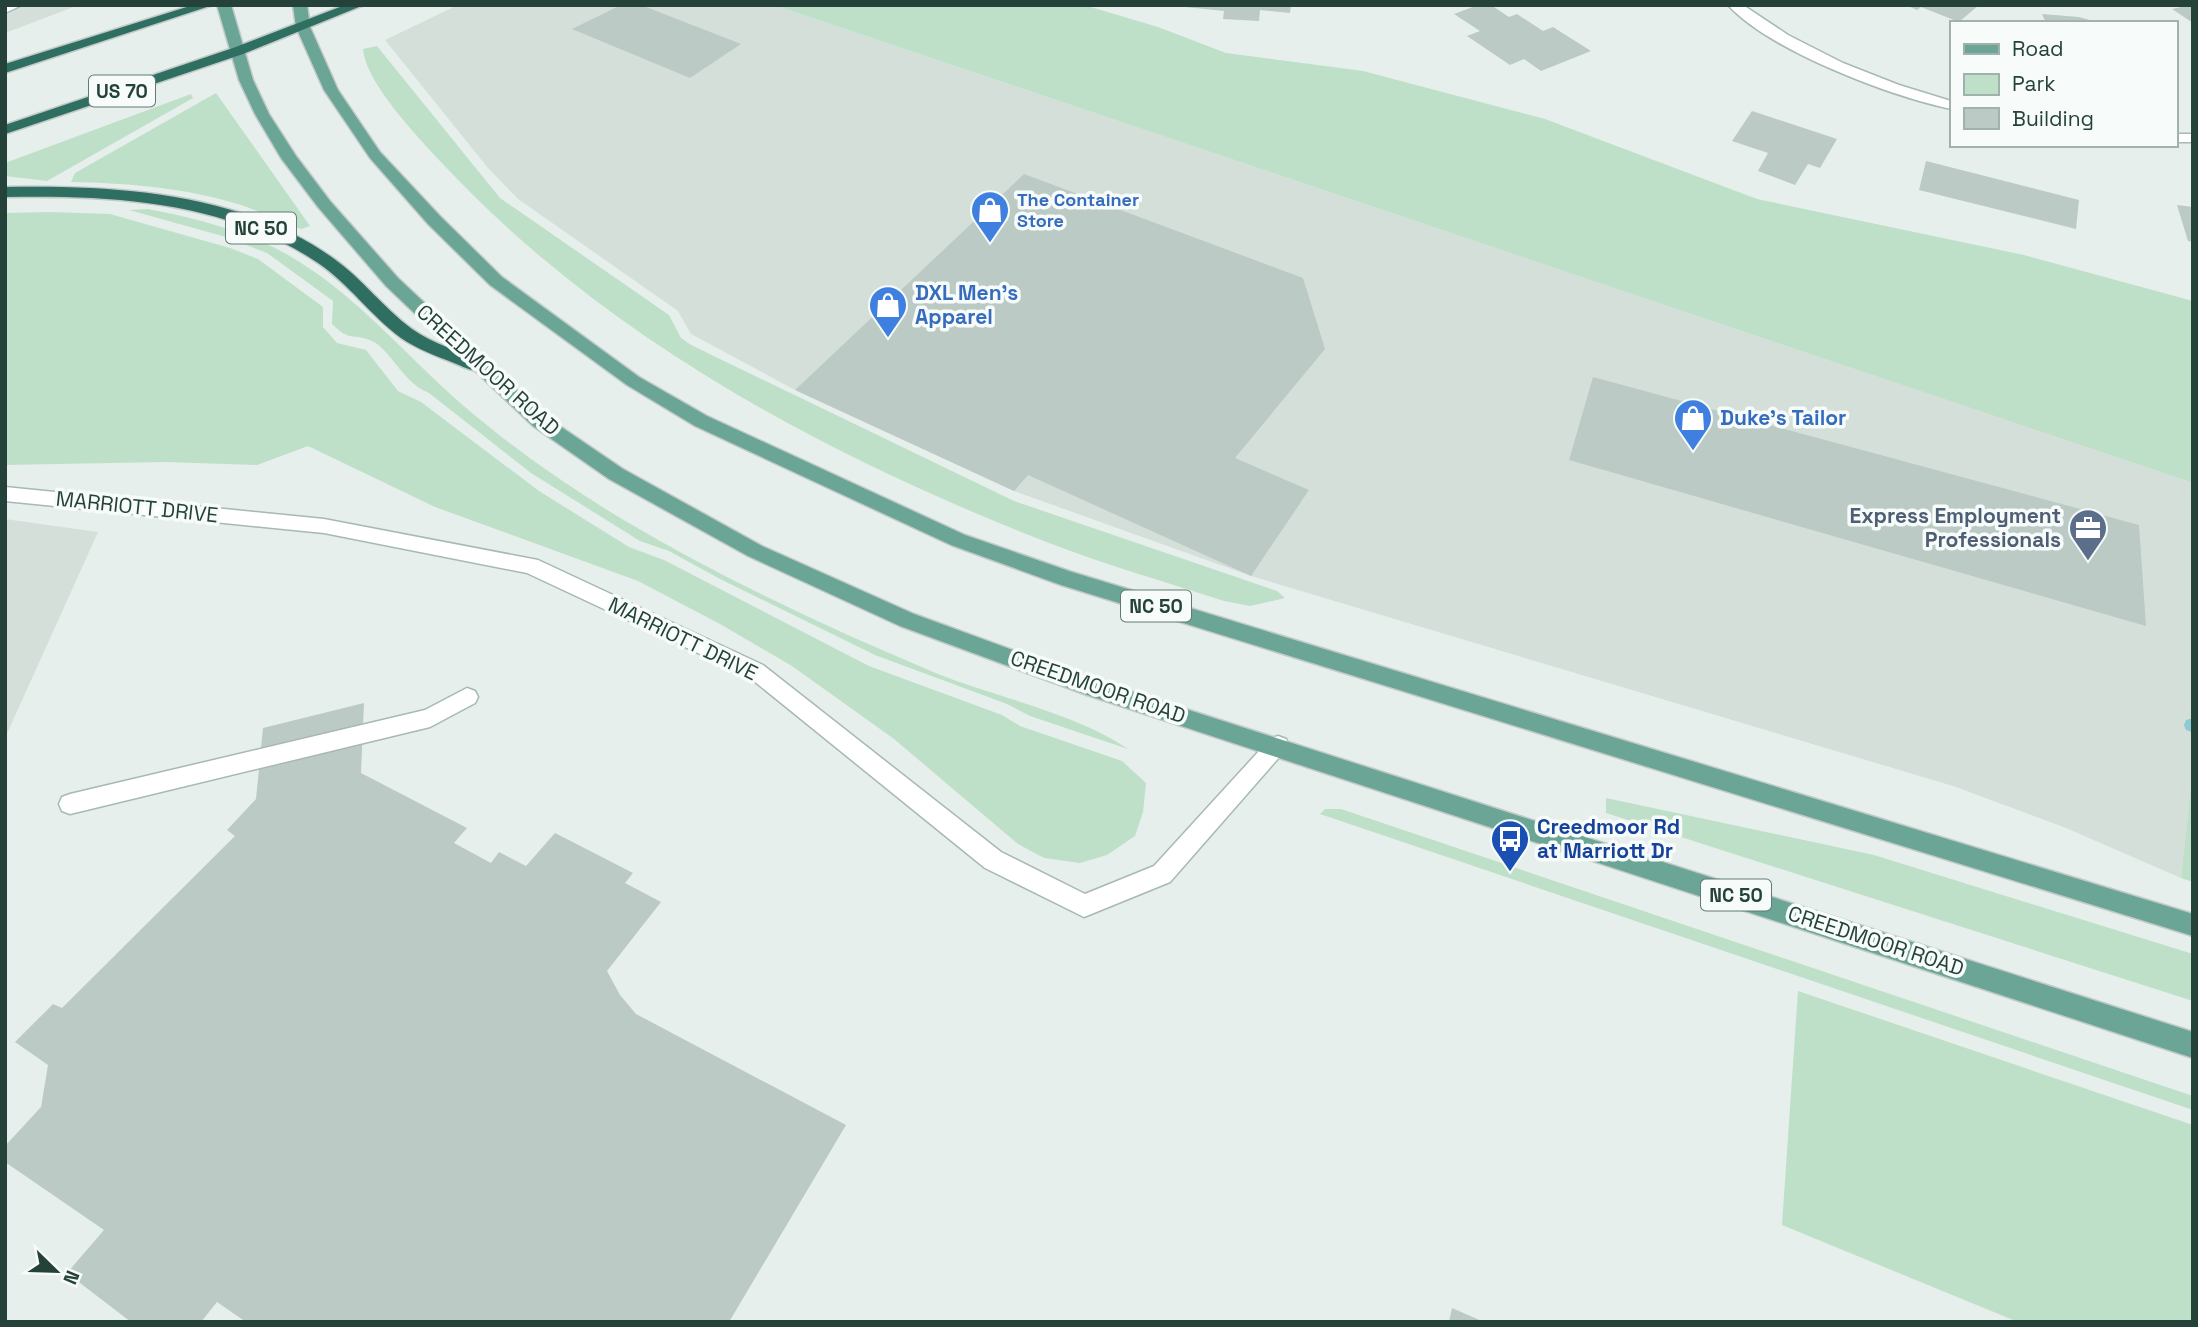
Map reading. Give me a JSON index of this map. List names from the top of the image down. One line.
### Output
{"streets":{"highway":["US 70","NC 50"],"main road":["CREEDMOOR ROAD"],"street":["MARRIOTT DRIVE"]},"crossings":[["US 70","NC 50"],["US 70","CREEDMOOR ROAD"],["NC 50","CREEDMOOR ROAD"],["CREEDMOOR ROAD","MARRIOTT DRIVE"]],"places":{"shop":["The Container Store","DXL Men's Apparel","Duke's Tailor"],"office":["Express Employment Professionals"],"bus stop":["Creedmoor Rd at Marriott Dr"]},"legend":["Road","Park","Building"],"north":"bottom right"}
